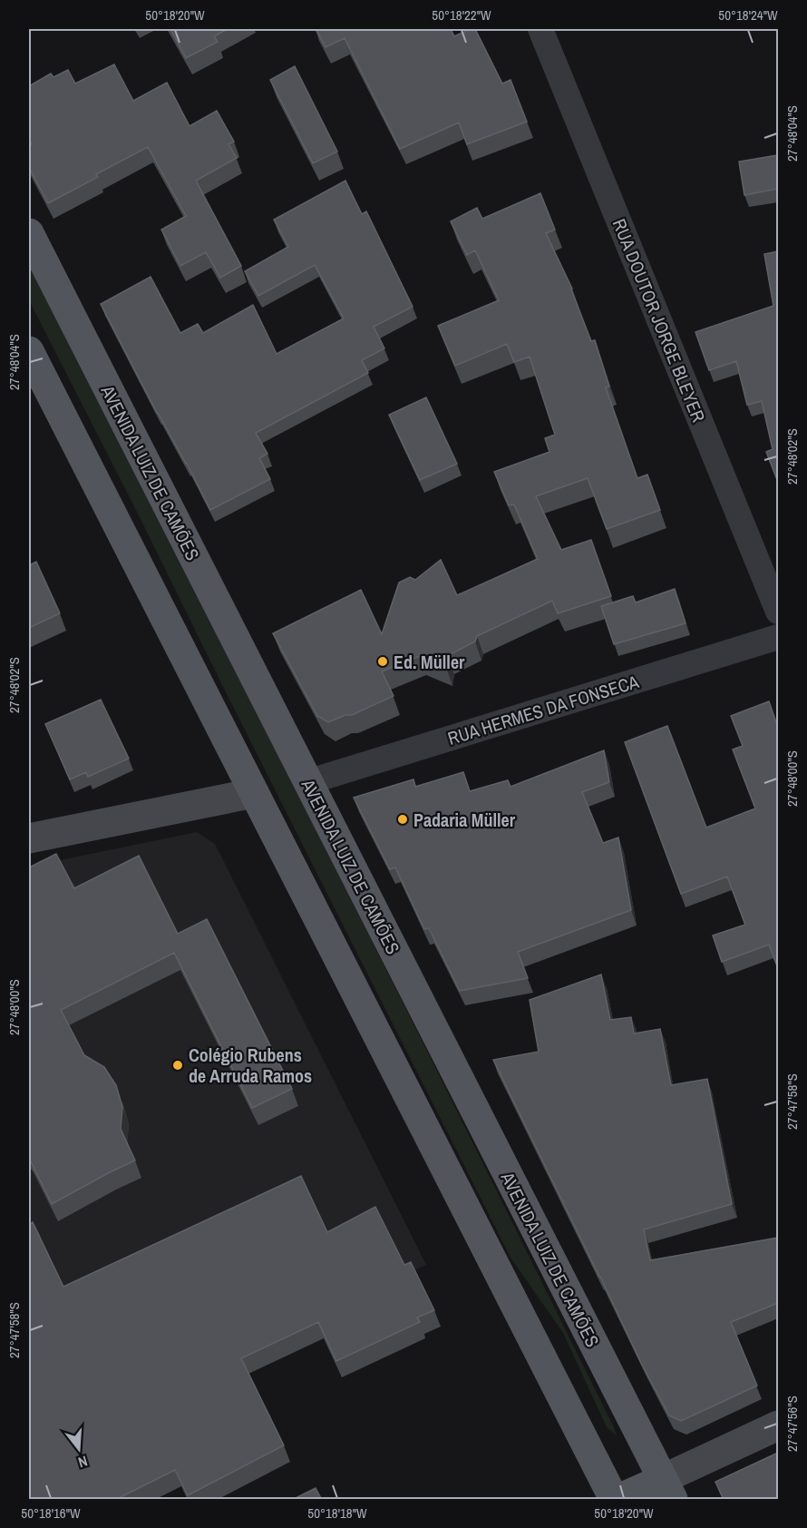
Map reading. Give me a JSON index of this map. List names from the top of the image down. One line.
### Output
{"streets":{"main road":["AVENIDA LUIZ DE CAMÕES"],"street":["RUA DOUTOR JORGE BLEYER","RUA HERMES DA FONSECA"]},"crossings":[["AVENIDA LUIZ DE CAMÕES","RUA HERMES DA FONSECA"]],"places":["Ed. Müller","Padaria Müller","Colégio Rubens de Arruda Ramos"],"north":"bottom","coordinates":["50°18'20\"W","50°18'22\"W","50°18'24\"W","27°48'04\"S","27°48'02\"S","27°48'00\"S","27°47'58\"S","27°47'56\"S","50°18'16\"W","50°18'18\"W"]}
